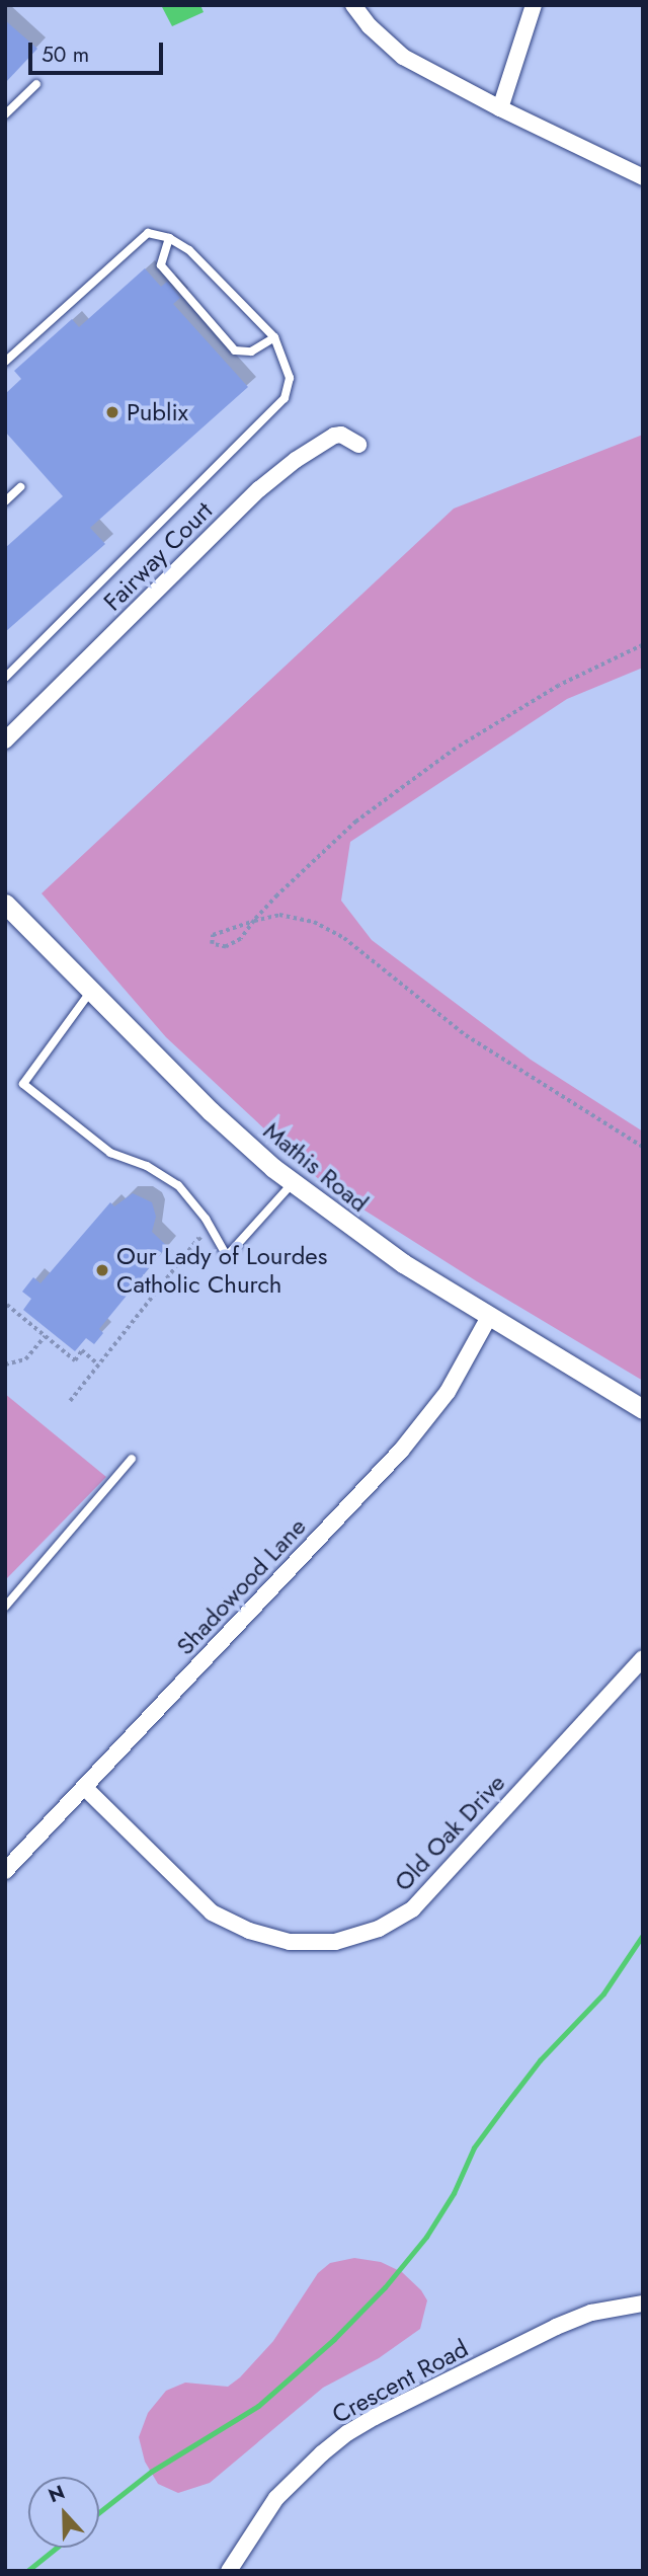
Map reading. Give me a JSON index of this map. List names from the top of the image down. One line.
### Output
{"streets":{"street":["Fairway Court","Mathis Road","Shadowood Lane","Old Oak Drive","Crescent Road"]},"crossings":[["Mathis Road","Shadowood Lane"],["Shadowood Lane","Old Oak Drive"]],"places":["Publix","Our Lady of Lourdes Catholic Church"],"scale_bar":"50 m","north":"top"}
